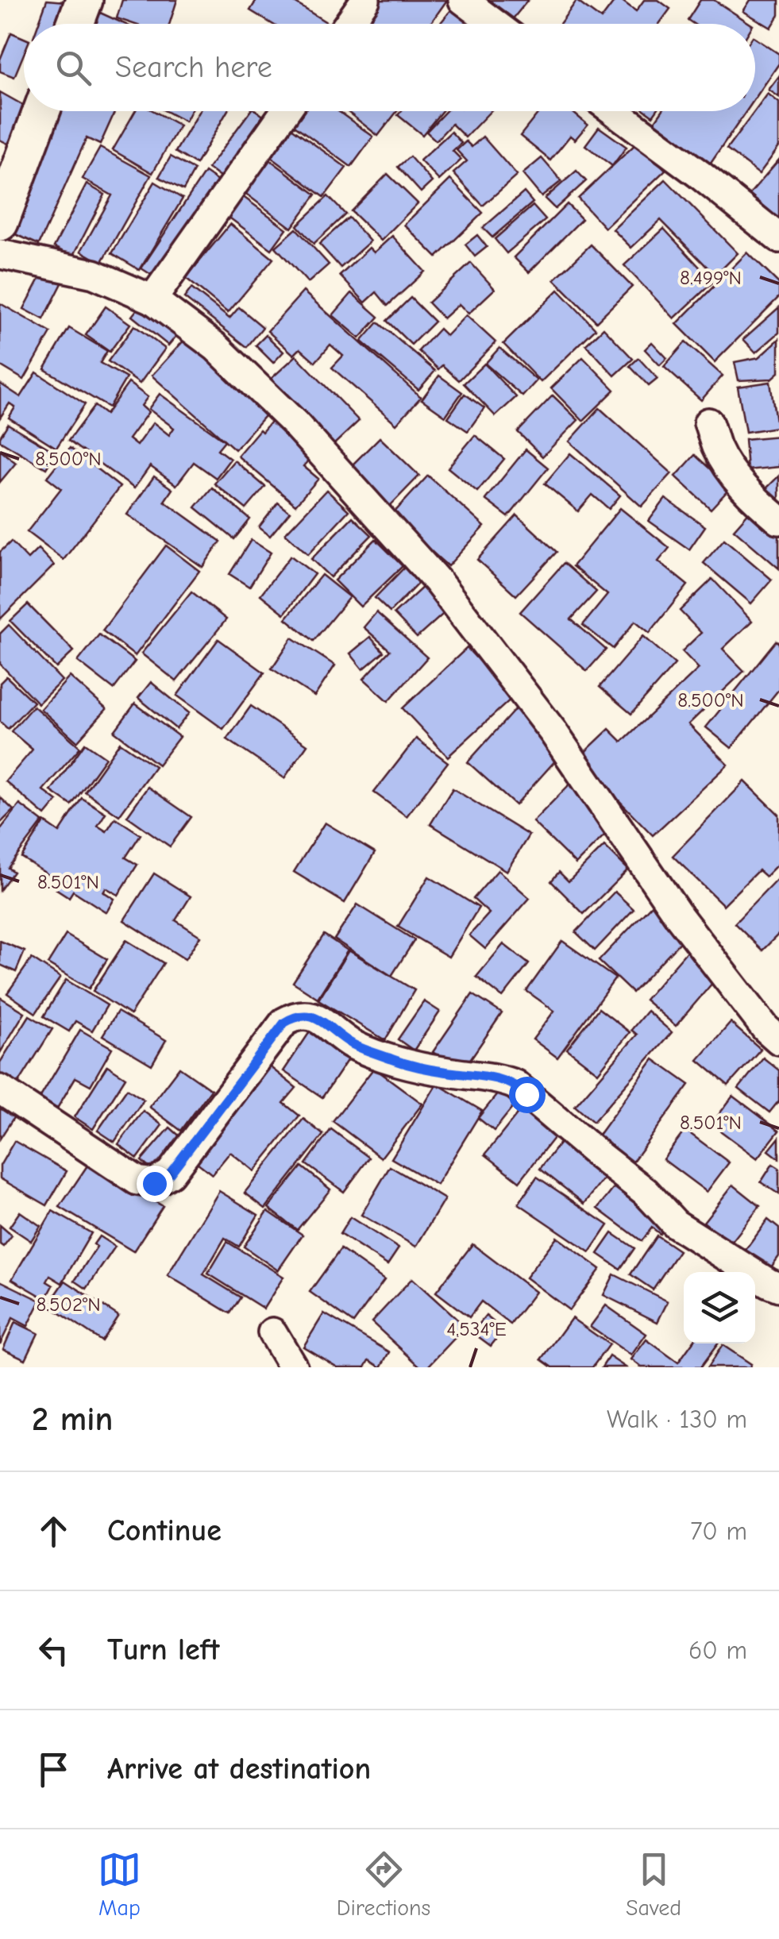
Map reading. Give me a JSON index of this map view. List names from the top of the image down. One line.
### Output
{"page":{"search":"Search here","heading":["2 min","Walk · 130 m"],"list":[["Continue","70 m"],["Turn left","60 m"],"Arrive at destination"],"nav":["Map","Directions","Saved"]},"coordinates":["8.499°N","8.500°N","8.501°N","8.502°N","4.534°E"]}
